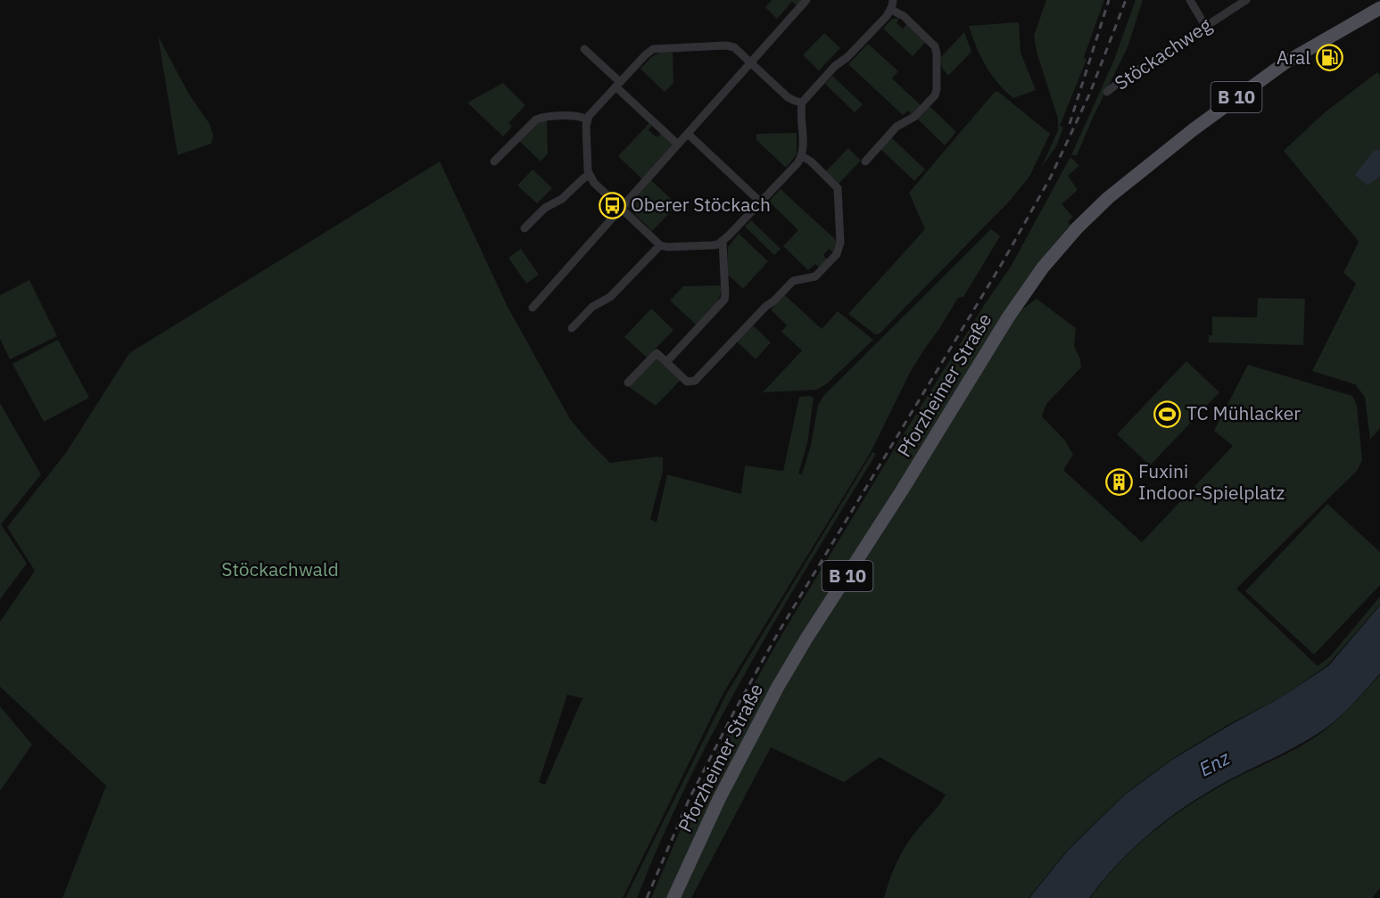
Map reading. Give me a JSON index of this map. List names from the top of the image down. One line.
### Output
{"streets":{"main road":["B 10","Pforzheimer Straße"],"street":["Stöckachweg"]},"water":["Enz"],"parks":["Stöckachwald"],"places":{"fuel station":["Aral"],"bus stop":["Oberer Stöckach"],"sports":["TC Mühlacker"],"building":["Fuxini Indoor-Spielplatz"]}}
